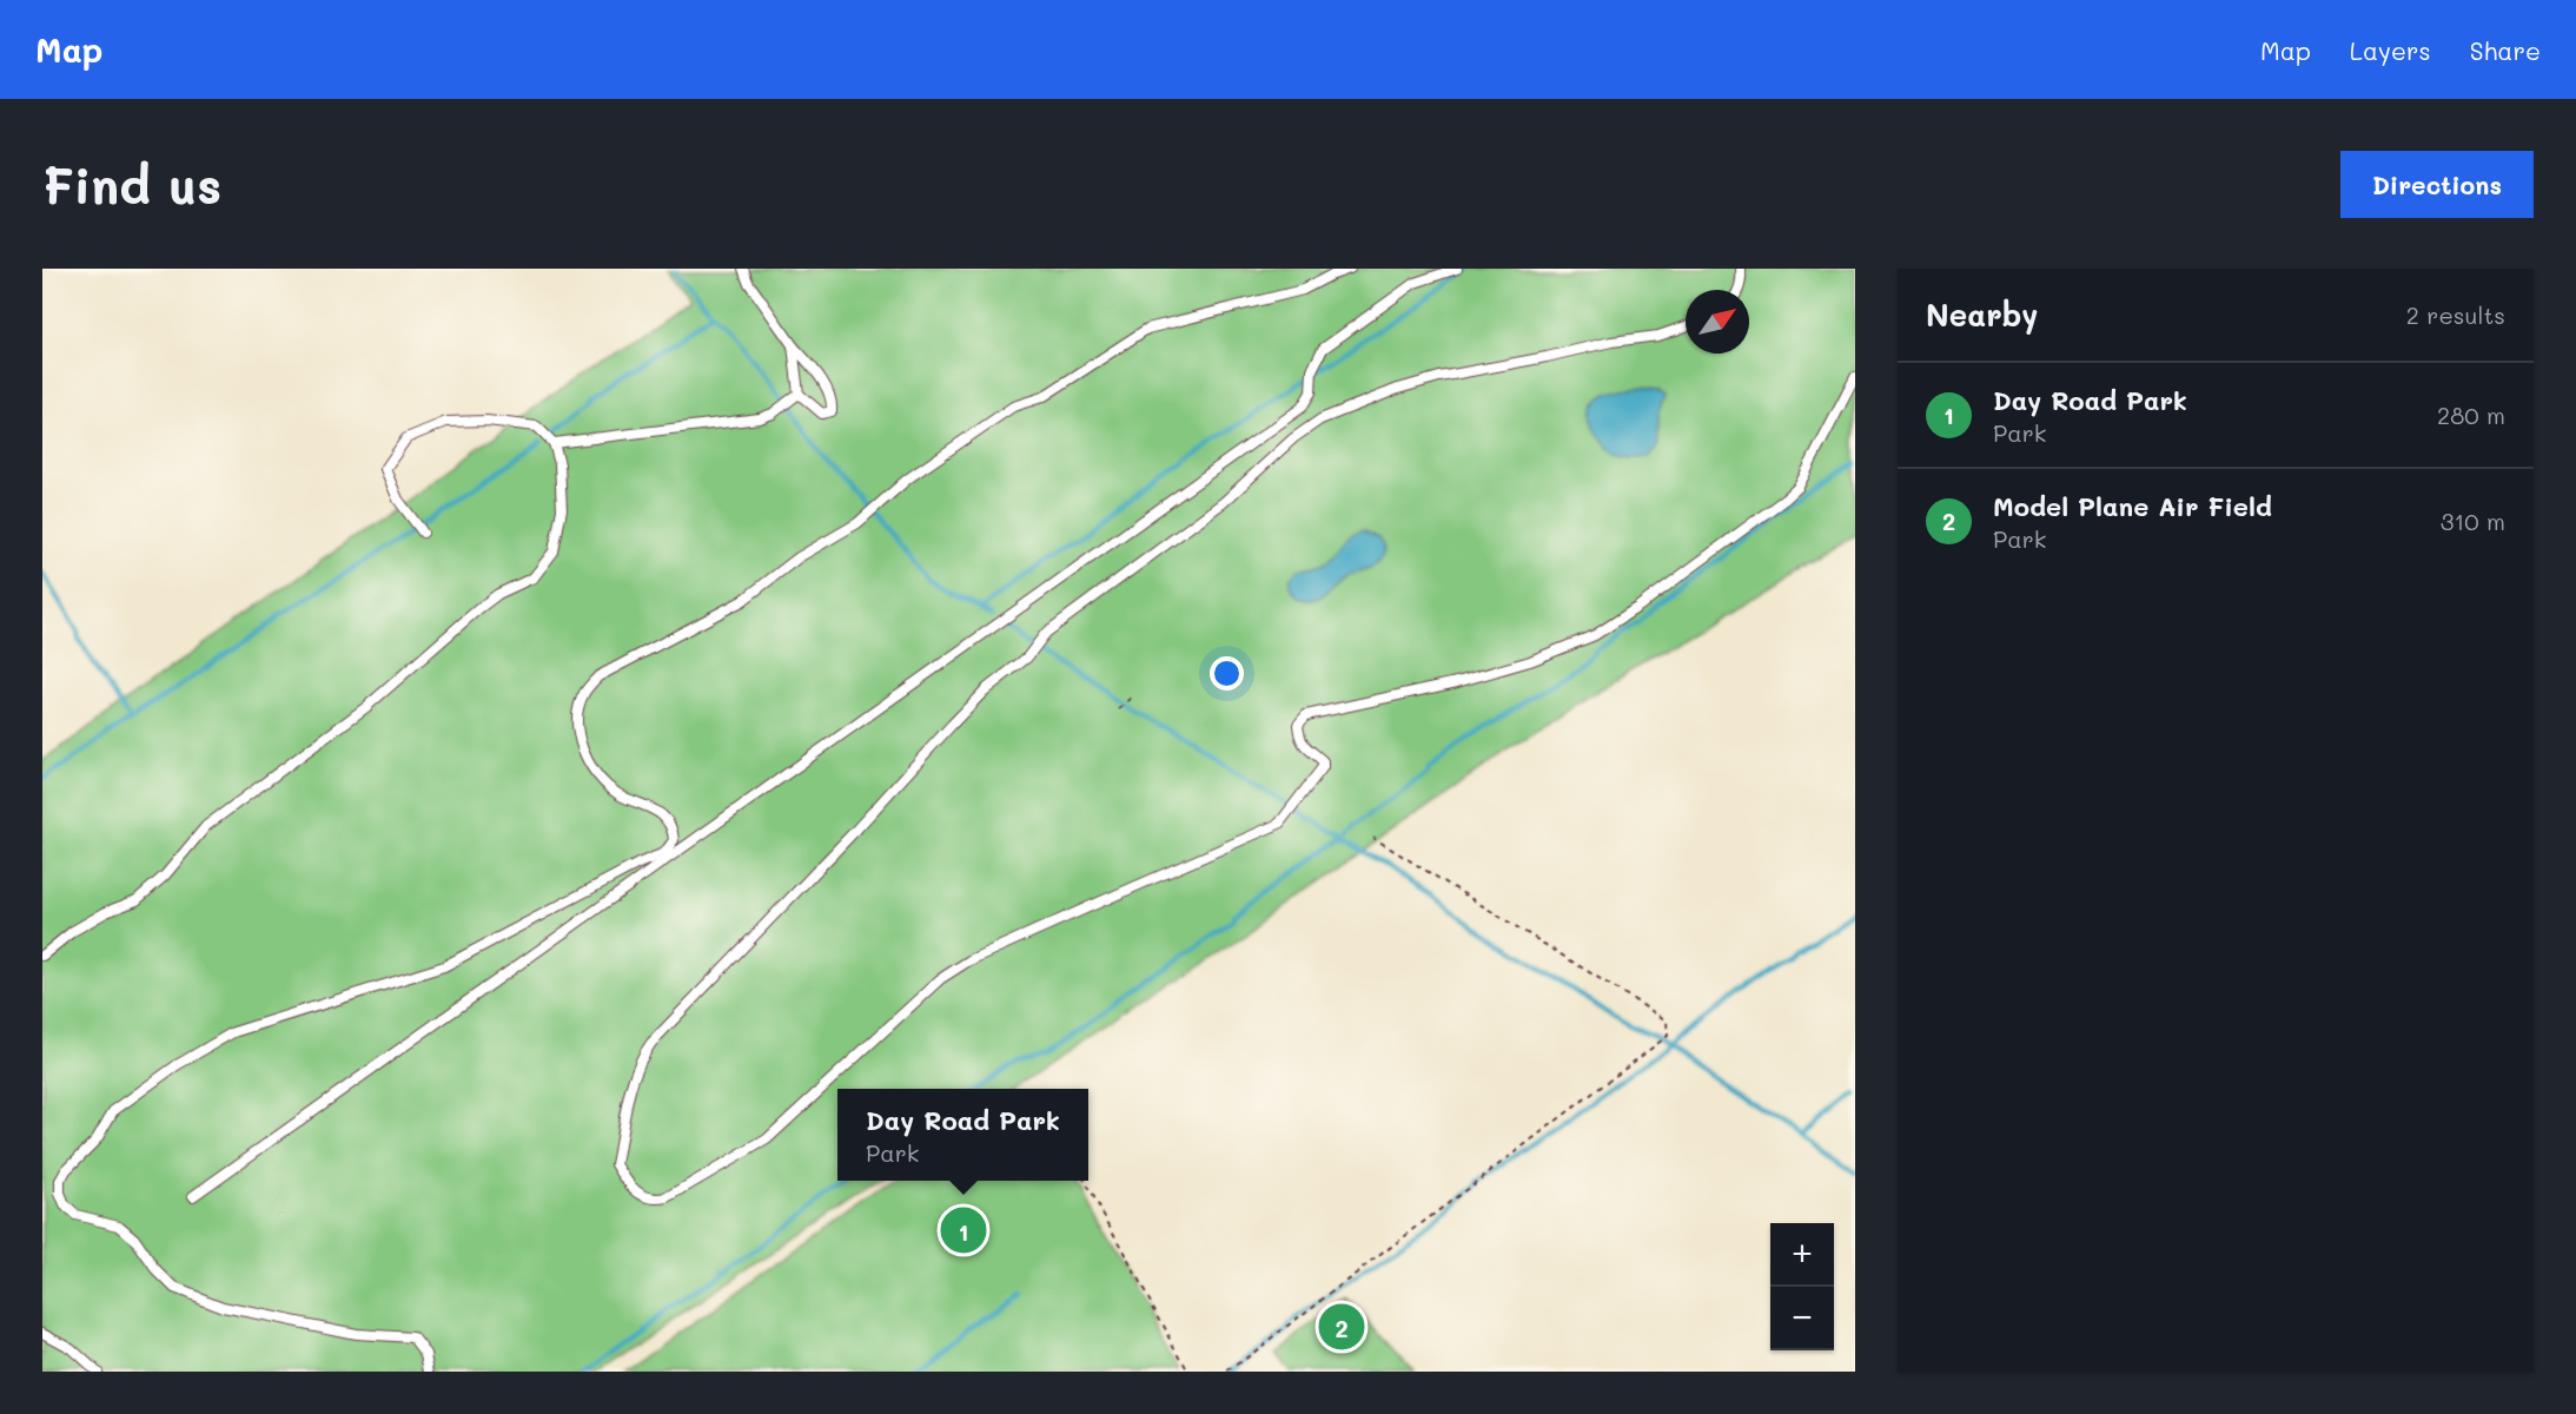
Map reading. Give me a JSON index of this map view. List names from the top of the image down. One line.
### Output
{"north":"top right","page":{"header":"Map","nav":["Map","Layers","Share"],"buttons":"Directions","title":"Find us","heading":["Nearby","2 results"],"list":[{"mark":"1","name":"Day Road Park","note":"Park","value":"280 m"},{"mark":"2","name":"Model Plane Air Field","note":"Park","value":"310 m"}],"popup":["Day Road Park","Park"],"pins":["1","2"],"map_buttons":["+","−"]}}
